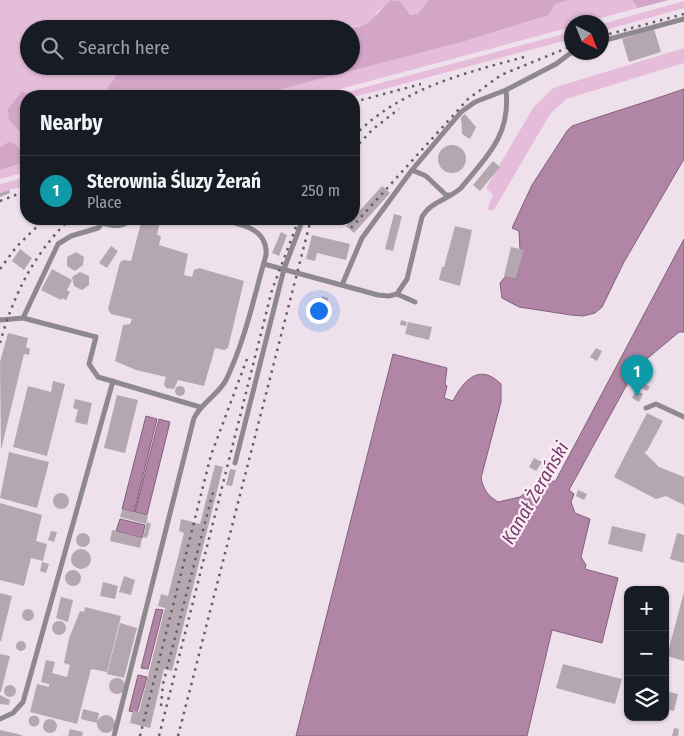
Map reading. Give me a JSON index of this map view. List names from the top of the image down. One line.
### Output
{"water":["Kanał Żerański"],"north":"bottom right","page":{"search":"Search here","heading":"Nearby","list":[{"mark":"1","name":"Sterownia Śluzy Żerań","note":"Place","value":"250 m"}],"pins":"1","map_buttons":["+","−"]}}
